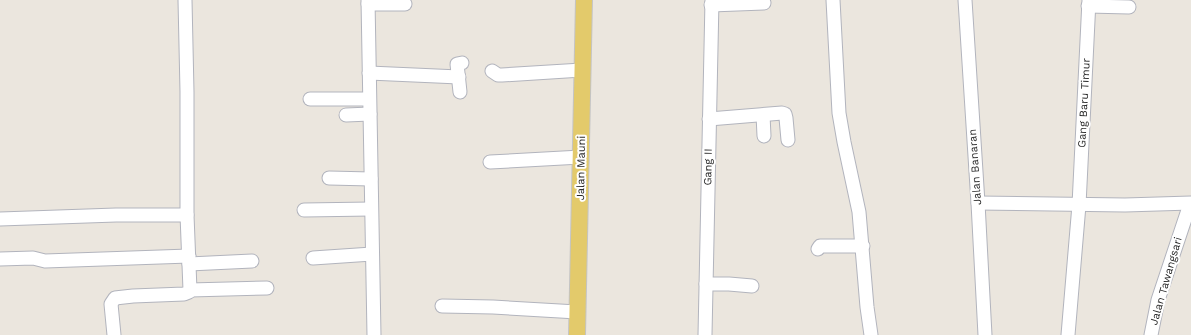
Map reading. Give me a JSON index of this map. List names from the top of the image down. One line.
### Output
{"streets":{"main road":["Jalan Mauni"],"street":["Gang Baru Timur","Gang II","Jalan Banaran","Jalan Tawangsari"]}}
